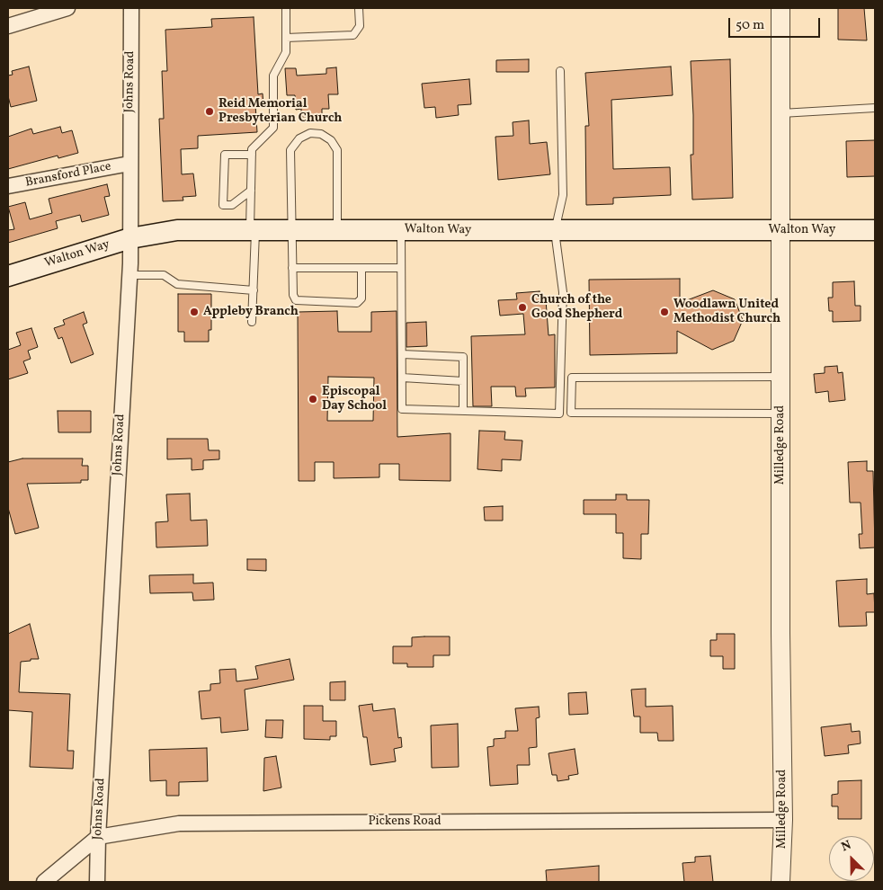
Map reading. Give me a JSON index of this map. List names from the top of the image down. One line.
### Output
{"streets":{"main road":["Walton Way"],"street":["Johns Road","Bransford Place","Milledge Road","Pickens Road"]},"crossings":[["Johns Road","Bransford Place"],["Johns Road","Walton Way"],["Johns Road","Pickens Road"],["Walton Way","Milledge Road"],["Milledge Road","Pickens Road"]],"places":["Reid Memorial Presbyterian Church","Church of the Good Shepherd","Appleby Branch","Woodlawn United Methodist Church","Episcopal Day School"],"scale_bar":"50 m","north":"top left"}
